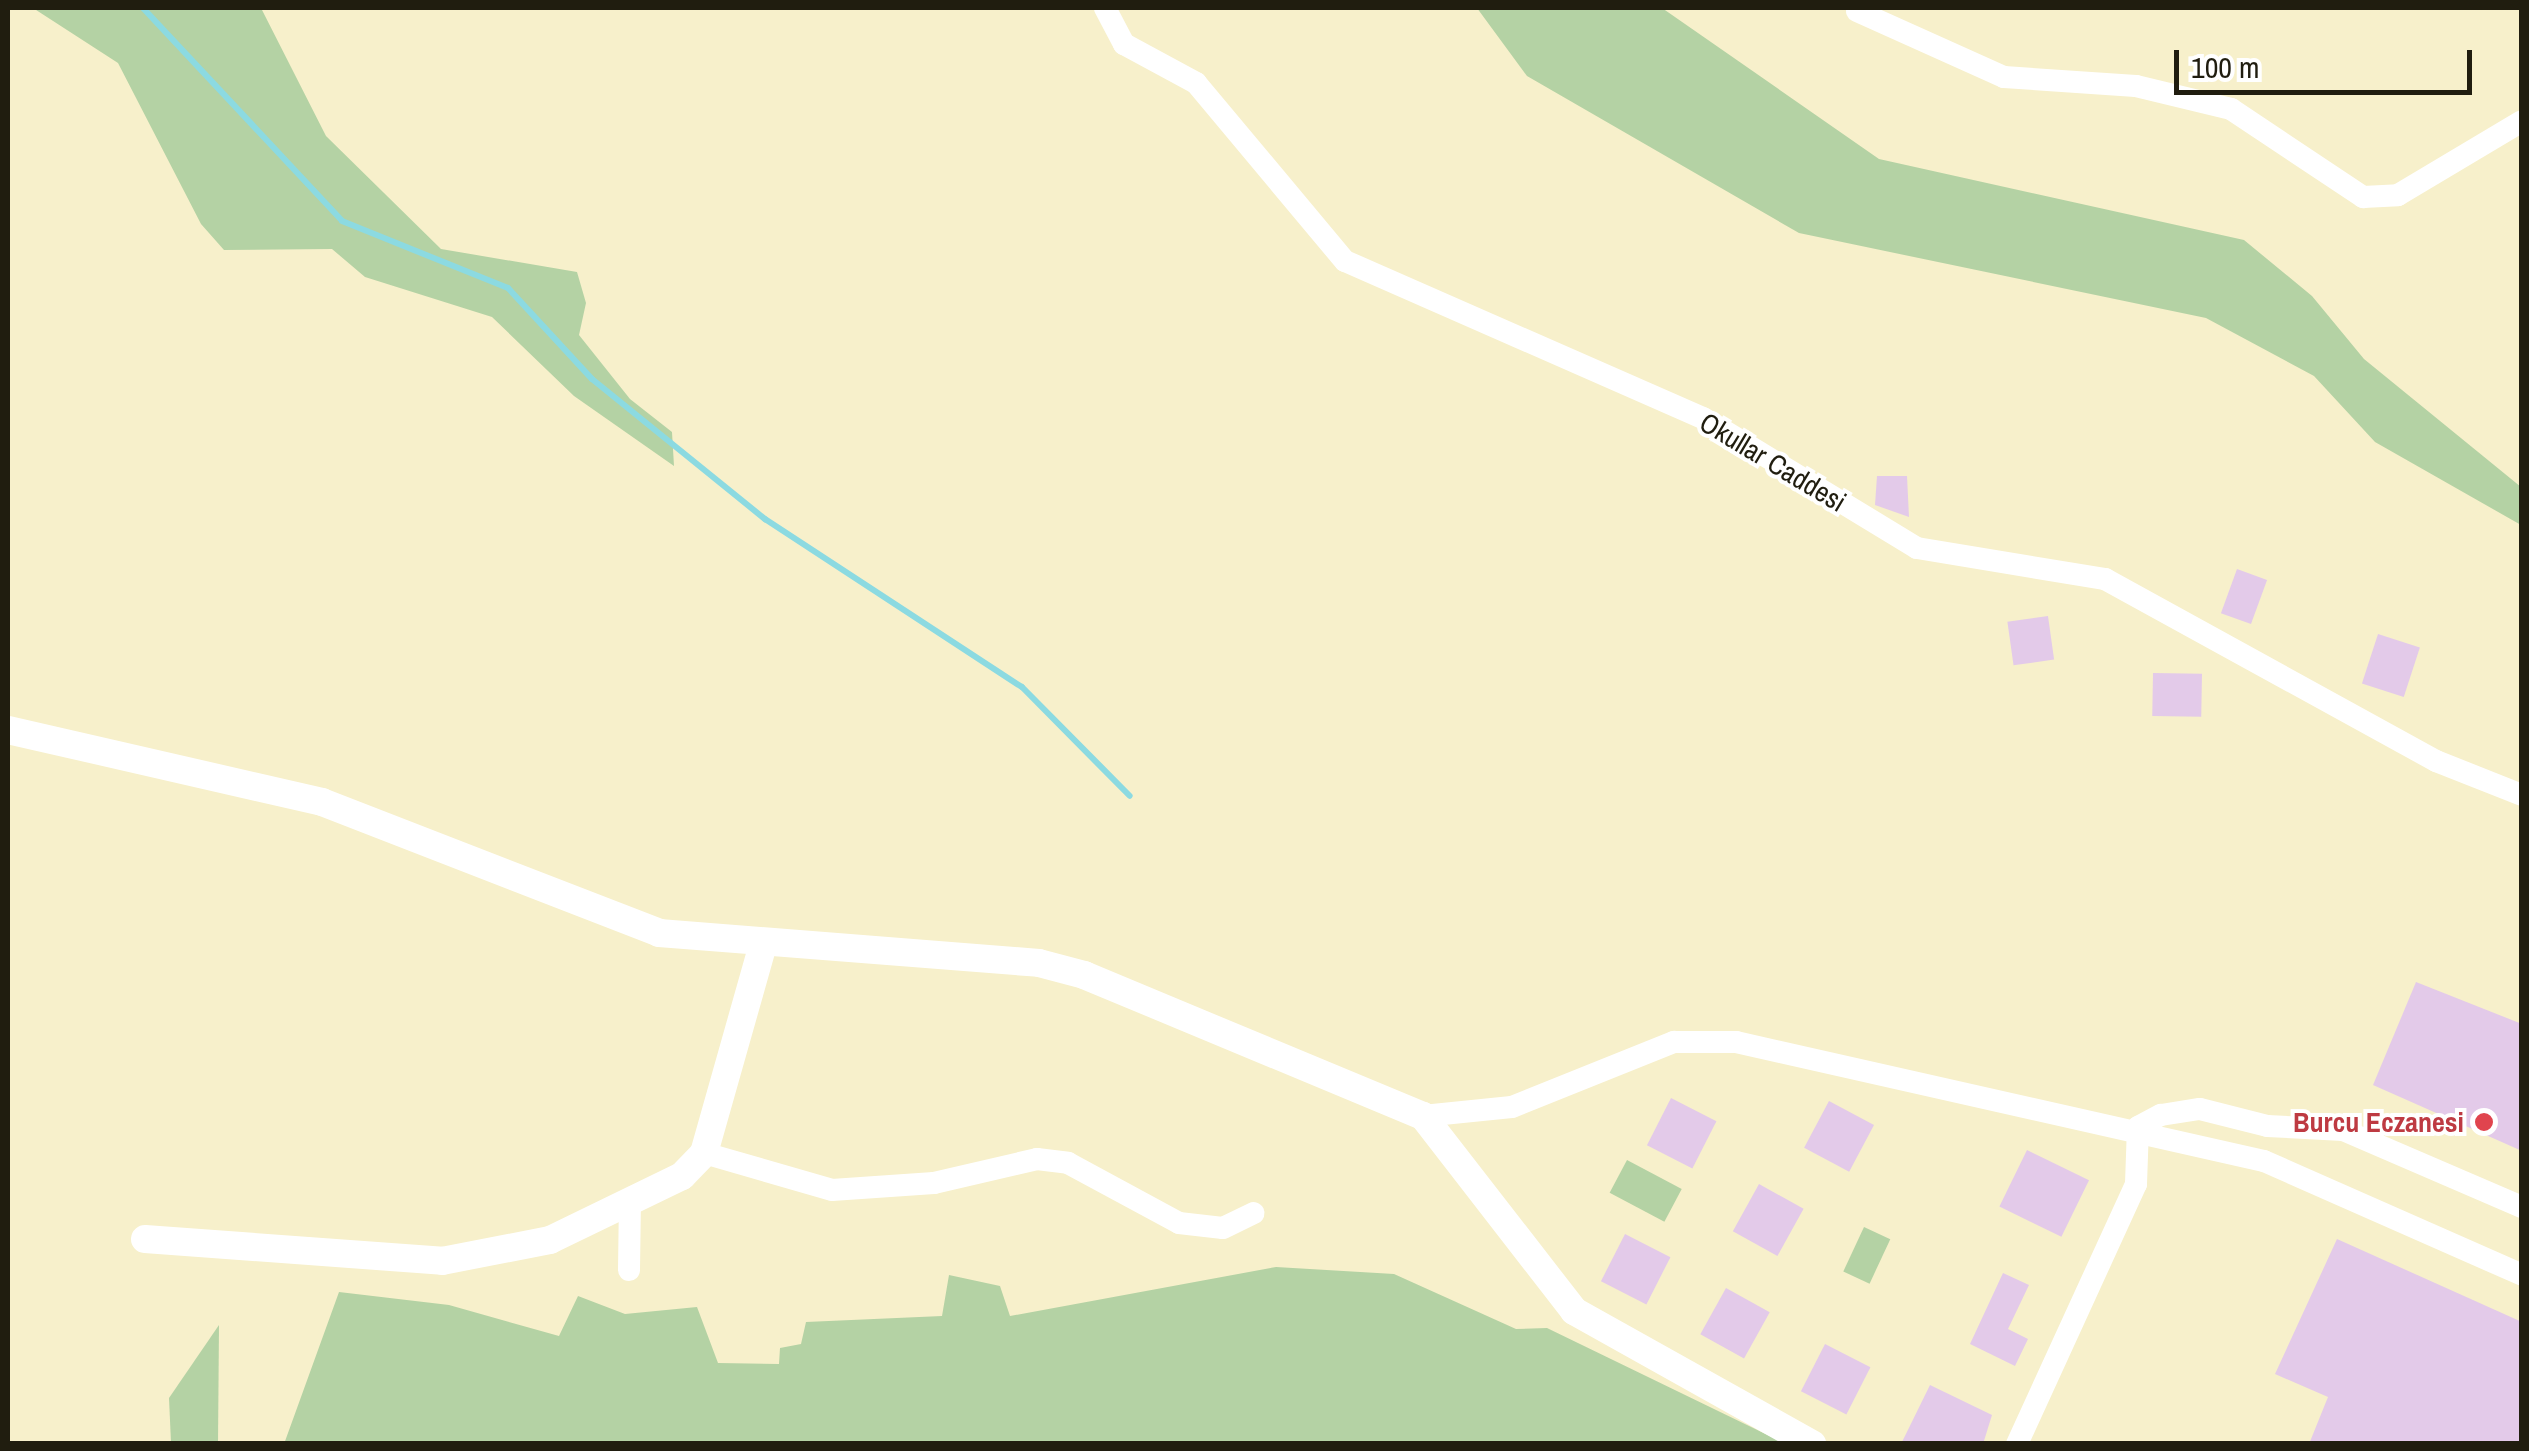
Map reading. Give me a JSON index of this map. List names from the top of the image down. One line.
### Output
{"streets":{"street":["Okullar Caddesi"]},"places":["Burcu Eczanesi"],"scale_bar":"100 m"}
